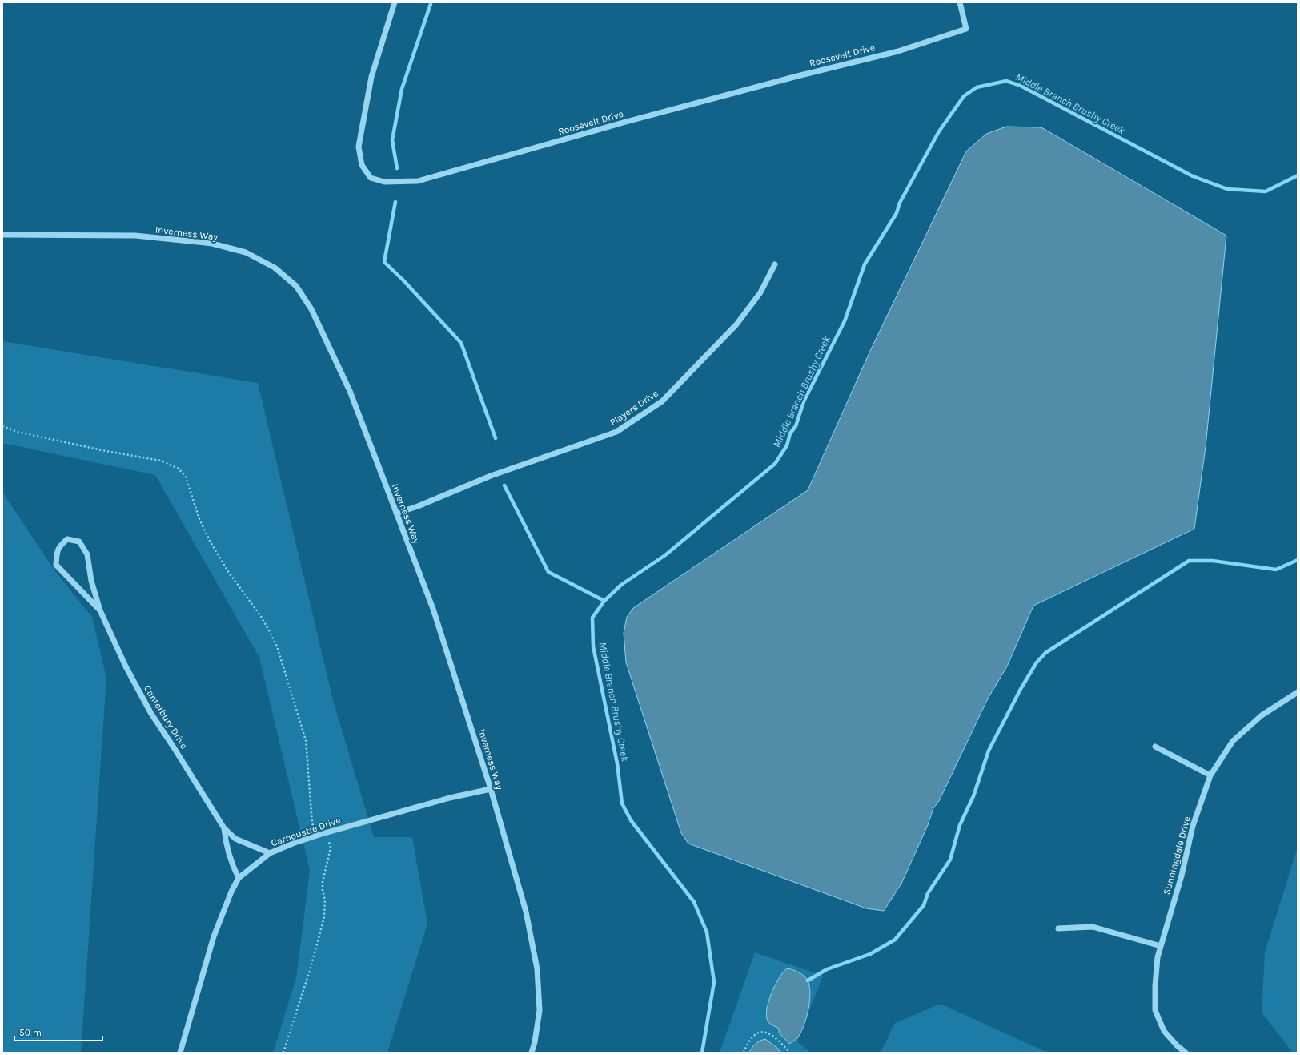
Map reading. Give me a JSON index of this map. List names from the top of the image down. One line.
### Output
{"streets":{"street":["Roosevelt Drive","Inverness Way","Players Drive","Canterbury Drive","Carnoustie Drive","Sunningdale Drive"]},"crossings":[["Inverness Way","Players Drive"],["Inverness Way","Carnoustie Drive"],["Canterbury Drive","Carnoustie Drive"]],"water":["Middle Branch Brushy Creek"],"scale_bar":"50 m"}
